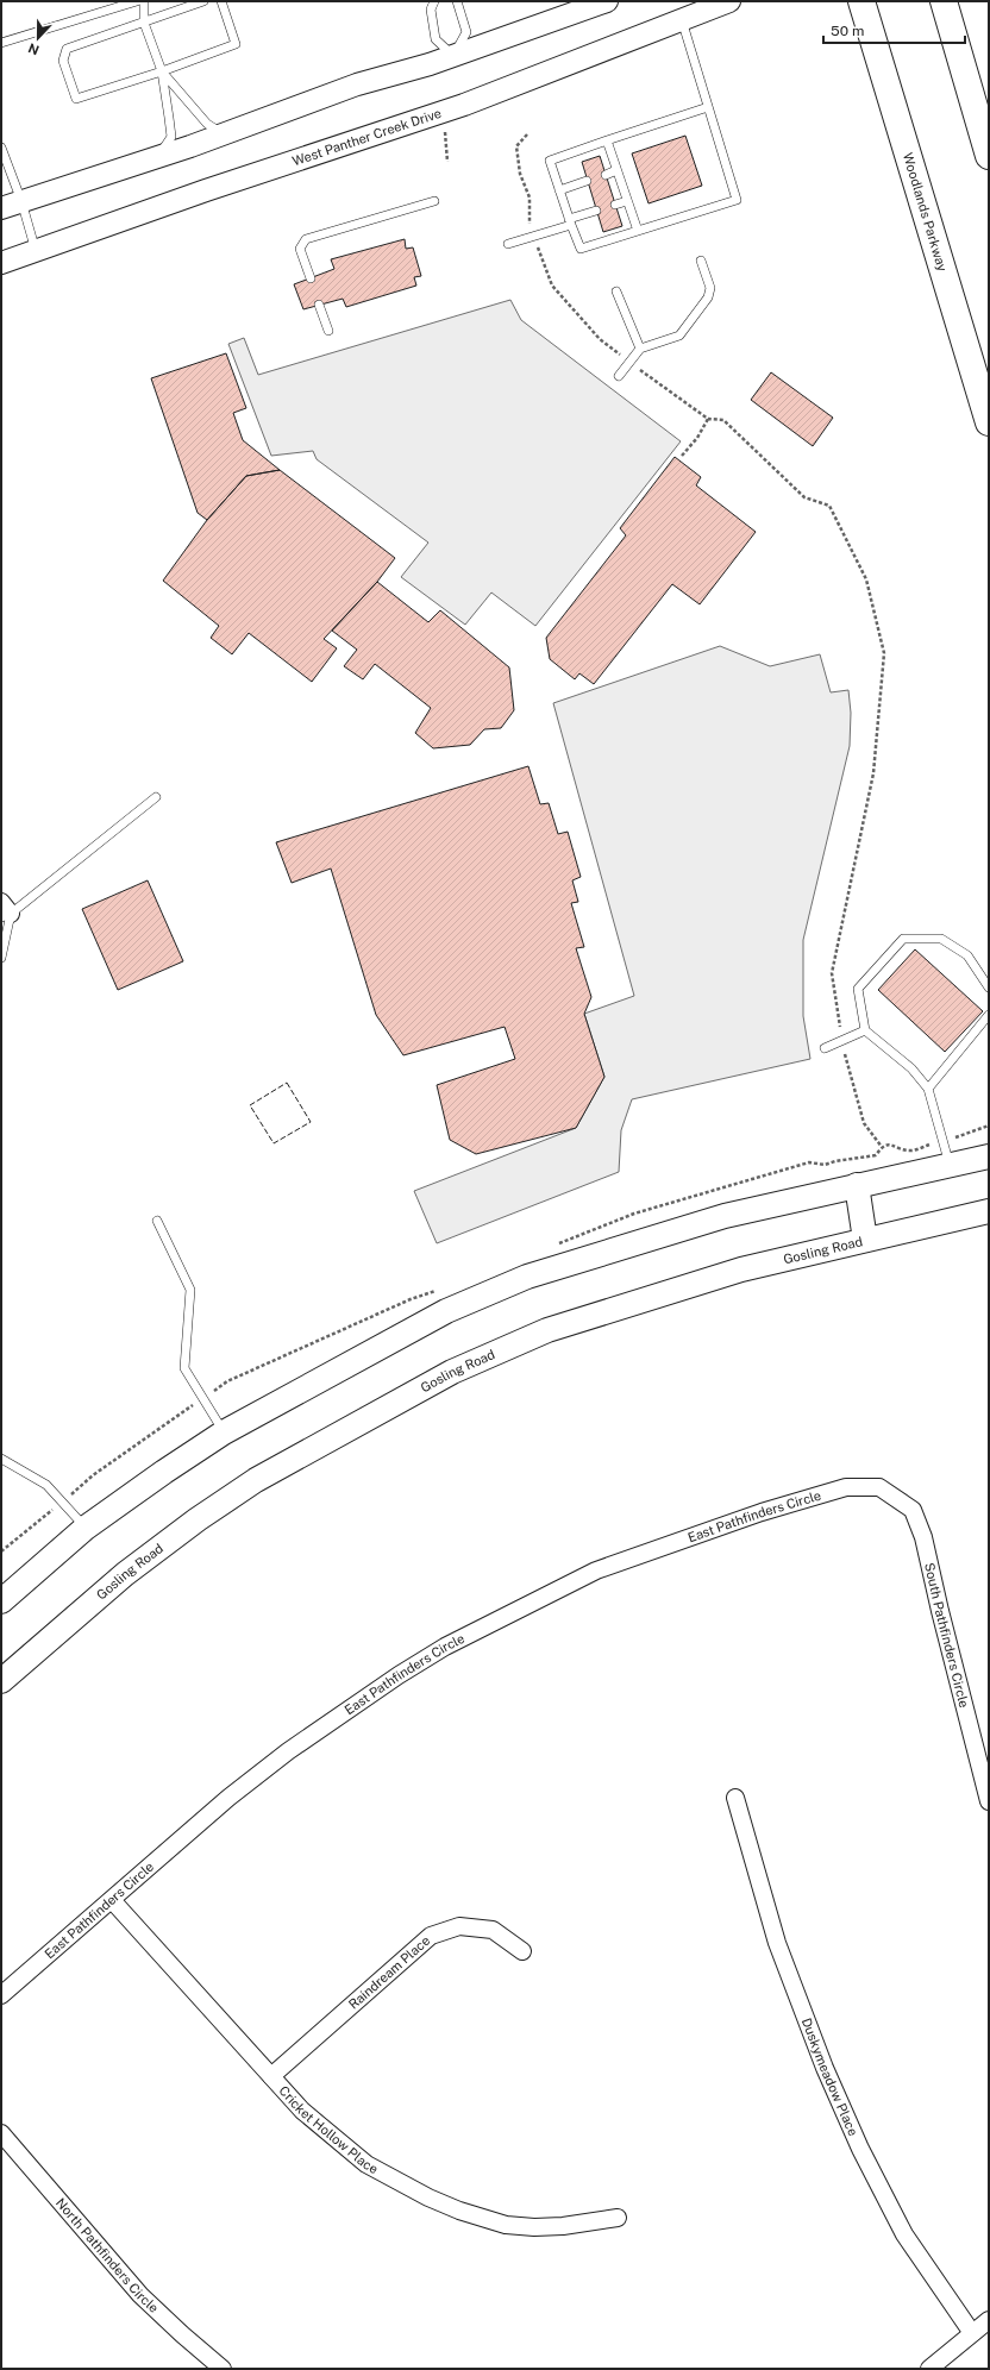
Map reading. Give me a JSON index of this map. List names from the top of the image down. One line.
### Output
{"streets":{"main road":["Woodlands Parkway","Gosling Road"],"street":["West Panther Creek Drive","East Pathfinders Circle","South Pathfinders Circle","Raindream Place","Duskymeadow Place","Cricket Hollow Place","North Pathfinders Circle"]},"crossings":[["East Pathfinders Circle","South Pathfinders Circle"],["East Pathfinders Circle","Cricket Hollow Place"],["Raindream Place","Cricket Hollow Place"]],"scale_bar":"50 m","north":"bottom"}
